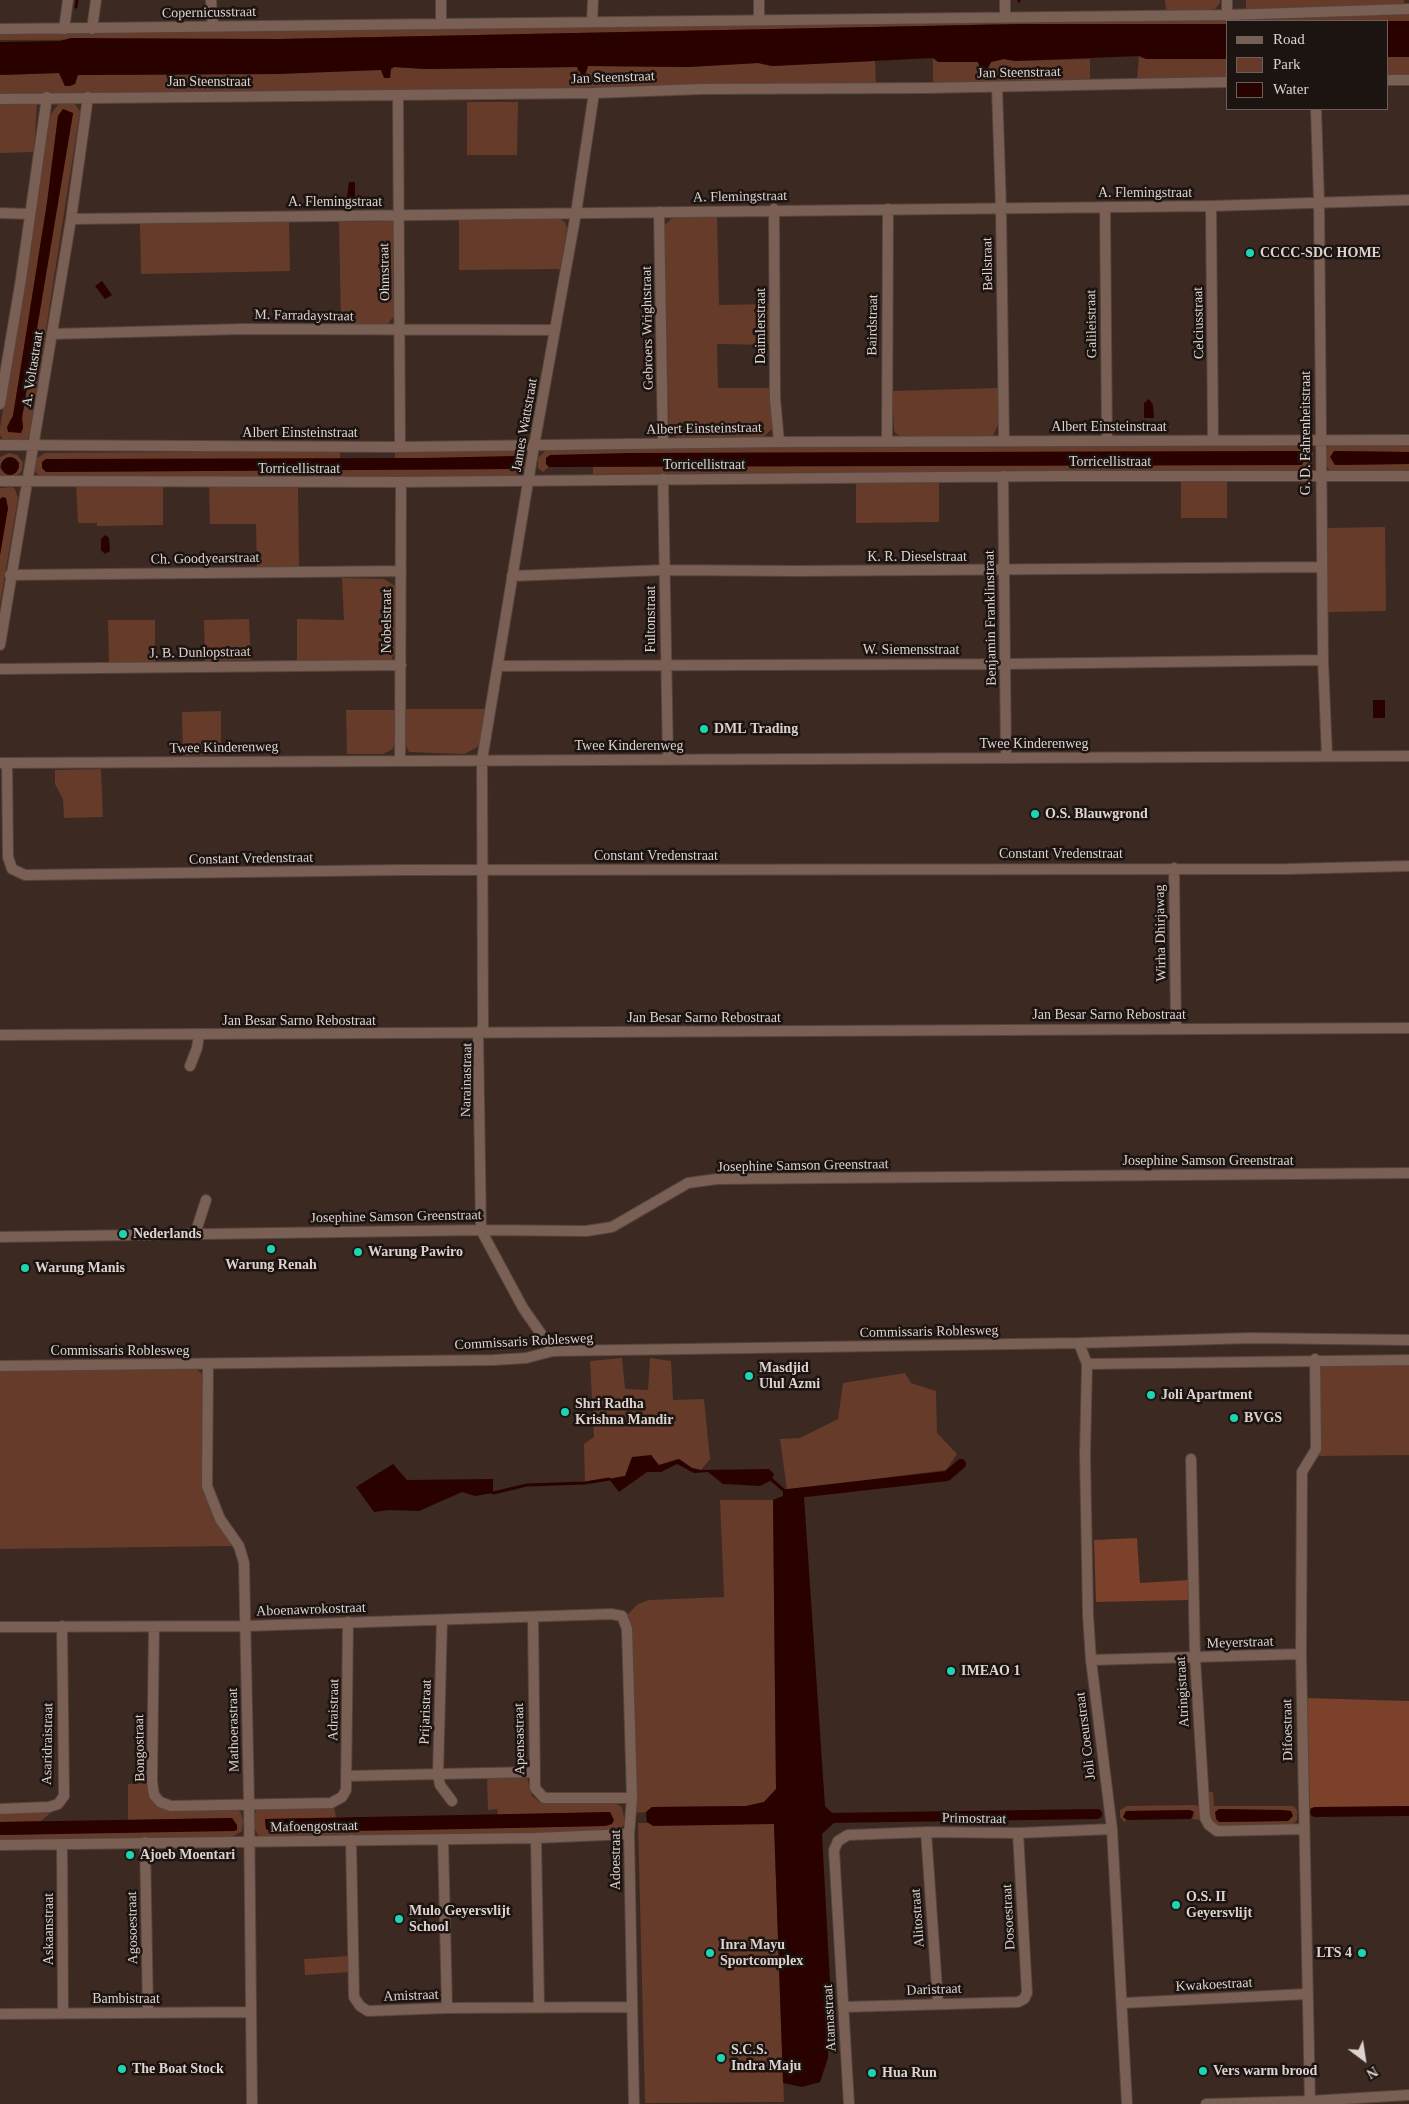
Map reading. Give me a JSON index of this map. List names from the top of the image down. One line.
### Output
{"streets":{"street":["Copernicusstraat","Jan Steenstraat","A. Flemingstraat","Bellstraat","Ohmstraat","M. Farradaystraat","Celciusstraat","Galileistraat","Bairdstraat","Daimlerstraat","Gebroers Wrightstraat","A. Voltastraat","James Wattstraat","Albert Einsteinstraat","G. D. Fahrenheitstraat","Torricellistraat","K. R. Dieselstraat","Ch. Goodyearstraat","Benjamin Franklinstraat","Fultonstraat","Nobelstraat","W. Siemensstraat","J. B. Dunlopstraat","Twee Kinderenweg","Constant Vredenstraat","Wirha Dhirjawag","Jan Besar Sarno Rebostraat","Narainastraat","Josephine Samson Greenstraat","Commissaris Roblesweg","Aboenawrokostraat","Meyerstraat","Atringistraat","Adraistraat","Prijaristraat","Mathoerastraat","Difoestraat","Joli Coeurstraat","Apensastraat","Asaridraistraat","Bongostraat","Primostraat","Mafoengostraat","Adoestraat","Dosoestraat","Alitostraat","Agosoestraat","Askaanstraat","Kwakoestraat","Daristraat","Amistraat","Bambistraat","Atamastraat"]},"crossings":[["Jan Steenstraat","Bellstraat"],["Jan Steenstraat","Ohmstraat"],["Jan Steenstraat","A. Voltastraat"],["Jan Steenstraat","James Wattstraat"],["A. Flemingstraat","Bellstraat"],["A. Flemingstraat","Ohmstraat"],["A. Flemingstraat","Celciusstraat"],["A. Flemingstraat","Galileistraat"],["A. Flemingstraat","Bairdstraat"],["A. Flemingstraat","Daimlerstraat"],["A. Flemingstraat","Gebroers Wrightstraat"],["A. Flemingstraat","A. Voltastraat"],["A. Flemingstraat","James Wattstraat"],["A. Flemingstraat","G. D. Fahrenheitstraat"],["Bellstraat","Albert Einsteinstraat"],["Ohmstraat","M. Farradaystraat"],["Ohmstraat","Albert Einsteinstraat"],["M. Farradaystraat","A. Voltastraat"],["M. Farradaystraat","James Wattstraat"],["Celciusstraat","Albert Einsteinstraat"],["Galileistraat","Albert Einsteinstraat"],["Bairdstraat","Albert Einsteinstraat"],["Daimlerstraat","Albert Einsteinstraat"],["Gebroers Wrightstraat","Albert Einsteinstraat"],["A. Voltastraat","Albert Einsteinstraat"],["A. Voltastraat","Torricellistraat"],["A. Voltastraat","Ch. Goodyearstraat"],["James Wattstraat","Albert Einsteinstraat"],["James Wattstraat","Torricellistraat"],["James Wattstraat","K. R. Dieselstraat"],["James Wattstraat","W. Siemensstraat"],["James Wattstraat","Twee Kinderenweg"],["James Wattstraat","Narainastraat"],["Albert Einsteinstraat","G. D. Fahrenheitstraat"],["G. D. Fahrenheitstraat","Torricellistraat"],["G. D. Fahrenheitstraat","K. R. Dieselstraat"],["G. D. Fahrenheitstraat","W. Siemensstraat"],["G. D. Fahrenheitstraat","Twee Kinderenweg"],["Torricellistraat","Benjamin Franklinstraat"],["Torricellistraat","Fultonstraat"],["Torricellistraat","Nobelstraat"],["K. R. Dieselstraat","Benjamin Franklinstraat"],["K. R. Dieselstraat","Fultonstraat"],["Ch. Goodyearstraat","Nobelstraat"],["Benjamin Franklinstraat","W. Siemensstraat"],["Benjamin Franklinstraat","Twee Kinderenweg"],["Fultonstraat","W. Siemensstraat"],["Fultonstraat","Twee Kinderenweg"],["Nobelstraat","J. B. Dunlopstraat"],["Nobelstraat","Twee Kinderenweg"],["Twee Kinderenweg","Constant Vredenstraat"],["Twee Kinderenweg","Narainastraat"],["Constant Vredenstraat","Wirha Dhirjawag"],["Constant Vredenstraat","Narainastraat"],["Wirha Dhirjawag","Jan Besar Sarno Rebostraat"],["Jan Besar Sarno Rebostraat","Narainastraat"],["Narainastraat","Josephine Samson Greenstraat"],["Narainastraat","Commissaris Roblesweg"],["Commissaris Roblesweg","Mathoerastraat"],["Aboenawrokostraat","Adraistraat"],["Aboenawrokostraat","Prijaristraat"],["Aboenawrokostraat","Mathoerastraat"],["Aboenawrokostraat","Apensastraat"],["Aboenawrokostraat","Asaridraistraat"],["Aboenawrokostraat","Bongostraat"],["Aboenawrokostraat","Adoestraat"],["Meyerstraat","Atringistraat"],["Meyerstraat","Difoestraat"],["Meyerstraat","Joli Coeurstraat"],["Atringistraat","Difoestraat"],["Adraistraat","Bongostraat"],["Mathoerastraat","Bongostraat"],["Mathoerastraat","Mafoengostraat"],["Mathoerastraat","Bambistraat"],["Difoestraat","Kwakoestraat"],["Joli Coeurstraat","Primostraat"],["Joli Coeurstraat","Kwakoestraat"],["Apensastraat","Adoestraat"],["Primostraat","Dosoestraat"],["Primostraat","Alitostraat"],["Primostraat","Atamastraat"],["Mafoengostraat","Adoestraat"],["Mafoengostraat","Agosoestraat"],["Mafoengostraat","Askaanstraat"],["Mafoengostraat","Amistraat"],["Adoestraat","Amistraat"],["Dosoestraat","Daristraat"],["Alitostraat","Daristraat"],["Agosoestraat","Bambistraat"],["Askaanstraat","Bambistraat"],["Daristraat","Atamastraat"]],"places":["CCCC-SDC HOME","DML Trading","O.S. Blauwgrond","Nederlands","Warung Renah","Warung Pawiro","Warung Manis","Masdjid Ulul Azmi","Joli Apartment","Shri Radha Krishna Mandir","BVGS","IMEAO 1","Ajoeb Moentari","O.S. II Geyersvlijt","Mulo Geyersvlijt School","Inra Mayu Sportcomplex","LTS 4","S.C.S. Indra Maju","The Boat Stock","Vers warm brood","Hua Run"],"legend":["Road","Park","Water"],"north":"bottom right"}
